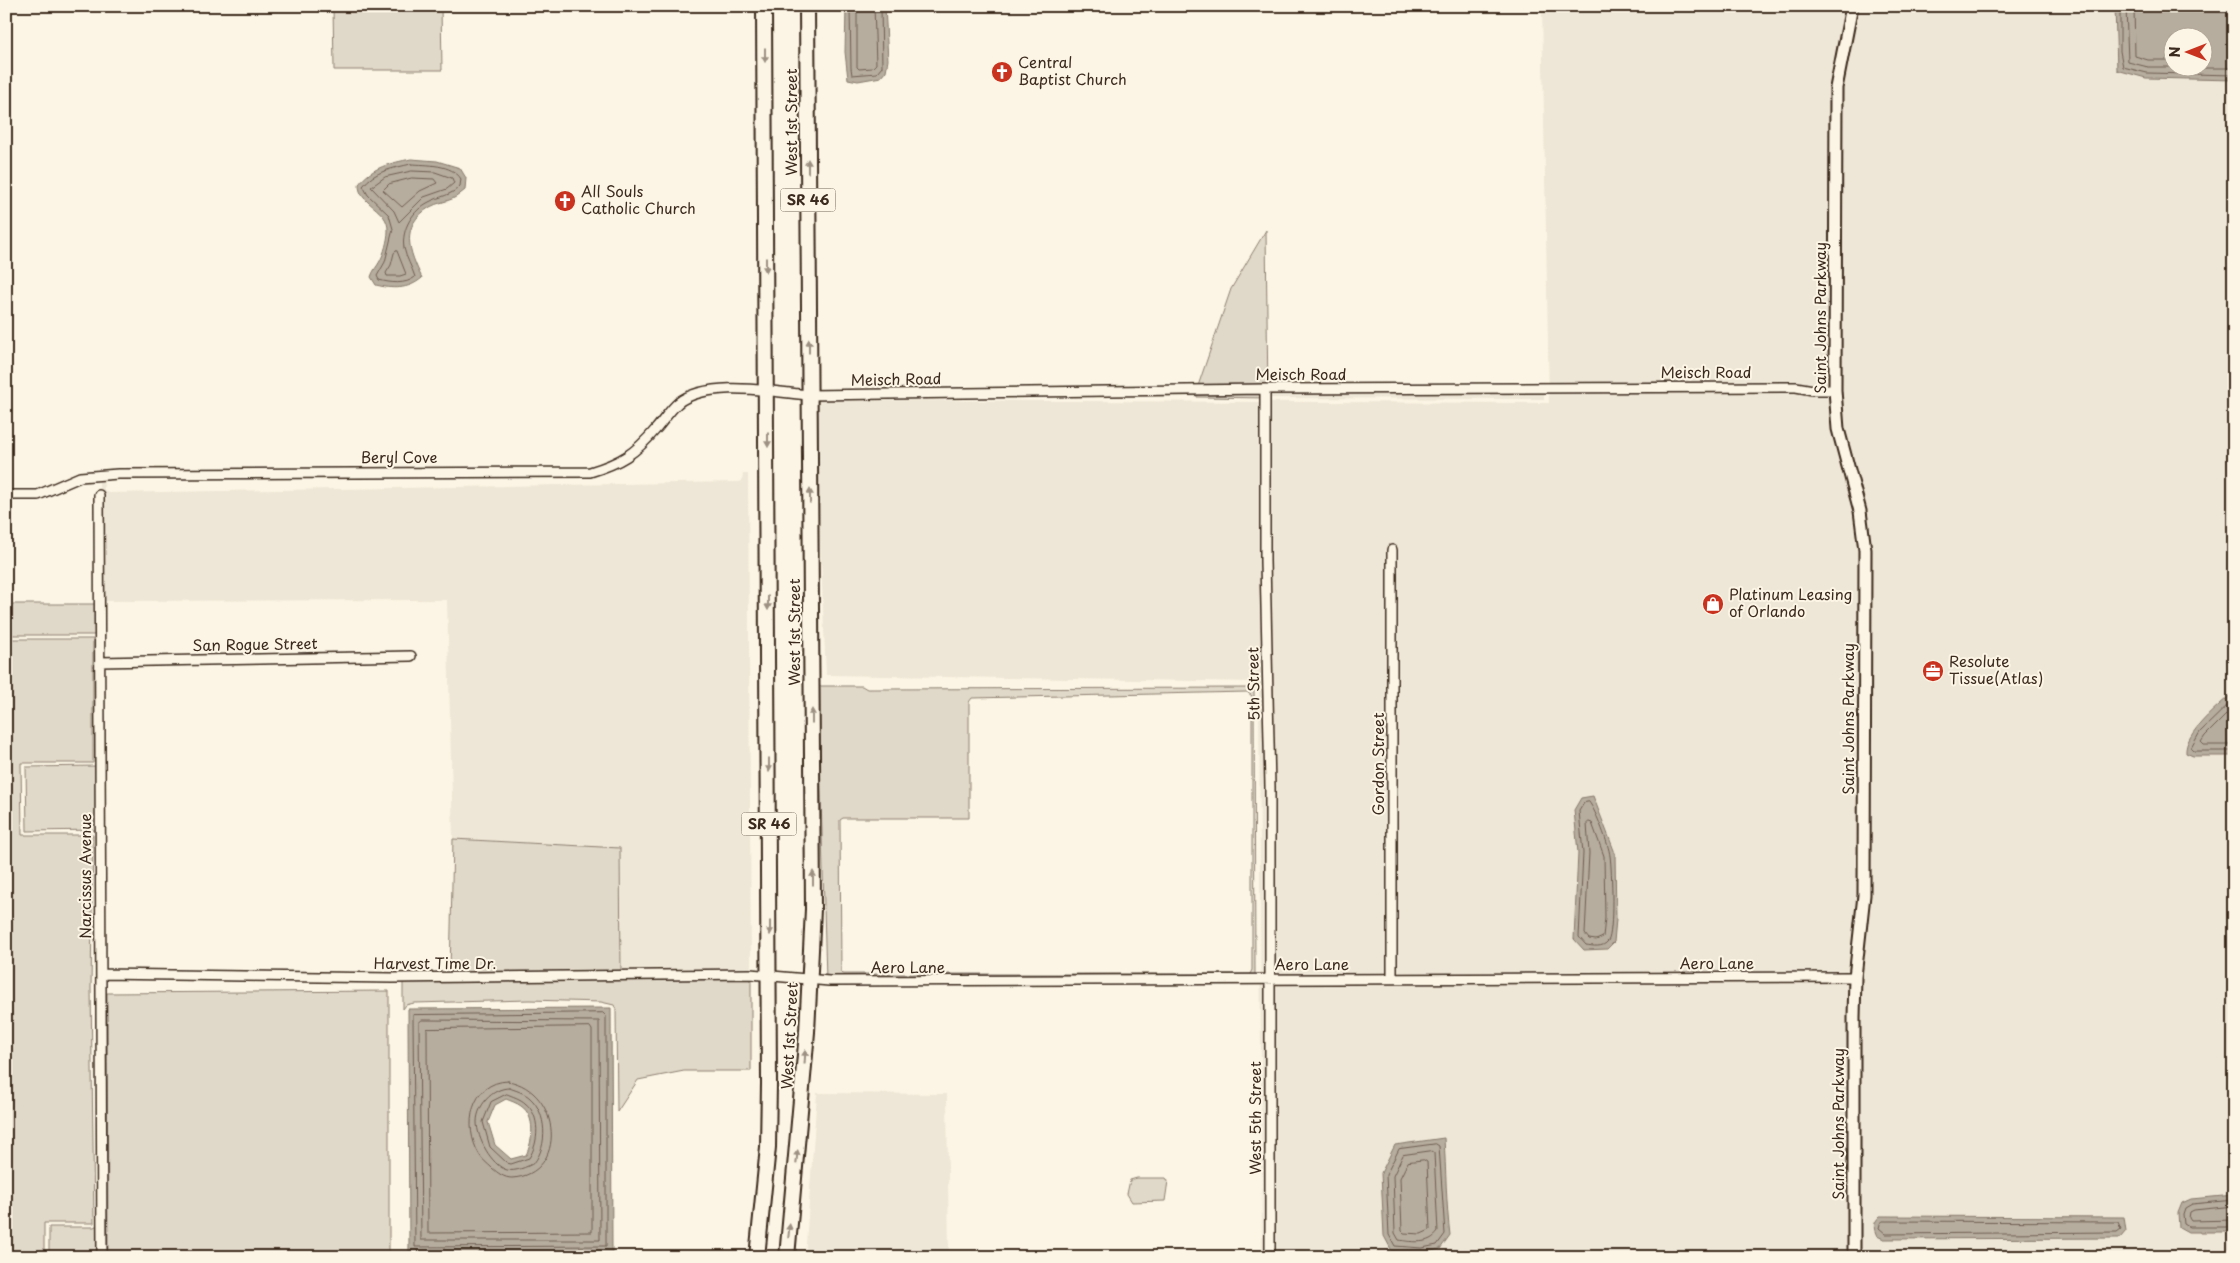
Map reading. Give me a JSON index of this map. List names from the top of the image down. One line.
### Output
{"streets":{"main road":["West 1st Street","SR 46"],"street":["Saint Johns Parkway","Meisch Road","Beryl Cove","San Rogue Street","5th Street","Gordon Street","Narcissus Avenue","Harvest Time Dr.","Aero Lane","West 5th Street"]},"crossings":[["West 1st Street","Meisch Road"],["West 1st Street","Beryl Cove"],["West 1st Street","Harvest Time Dr."],["West 1st Street","Aero Lane"],["Saint Johns Parkway","Meisch Road"],["Saint Johns Parkway","Aero Lane"],["Meisch Road","Beryl Cove"],["Meisch Road","5th Street"],["San Rogue Street","Narcissus Avenue"],["5th Street","Aero Lane"],["5th Street","West 5th Street"],["Gordon Street","Aero Lane"],["Narcissus Avenue","Harvest Time Dr."],["Harvest Time Dr.","Aero Lane"],["Aero Lane","West 5th Street"]],"places":{"church":["Central Baptist Church","All Souls Catholic Church"],"shop":["Platinum Leasing of Orlando"],"office":["Resolute Tissue(Atlas)"]},"north":"left"}
